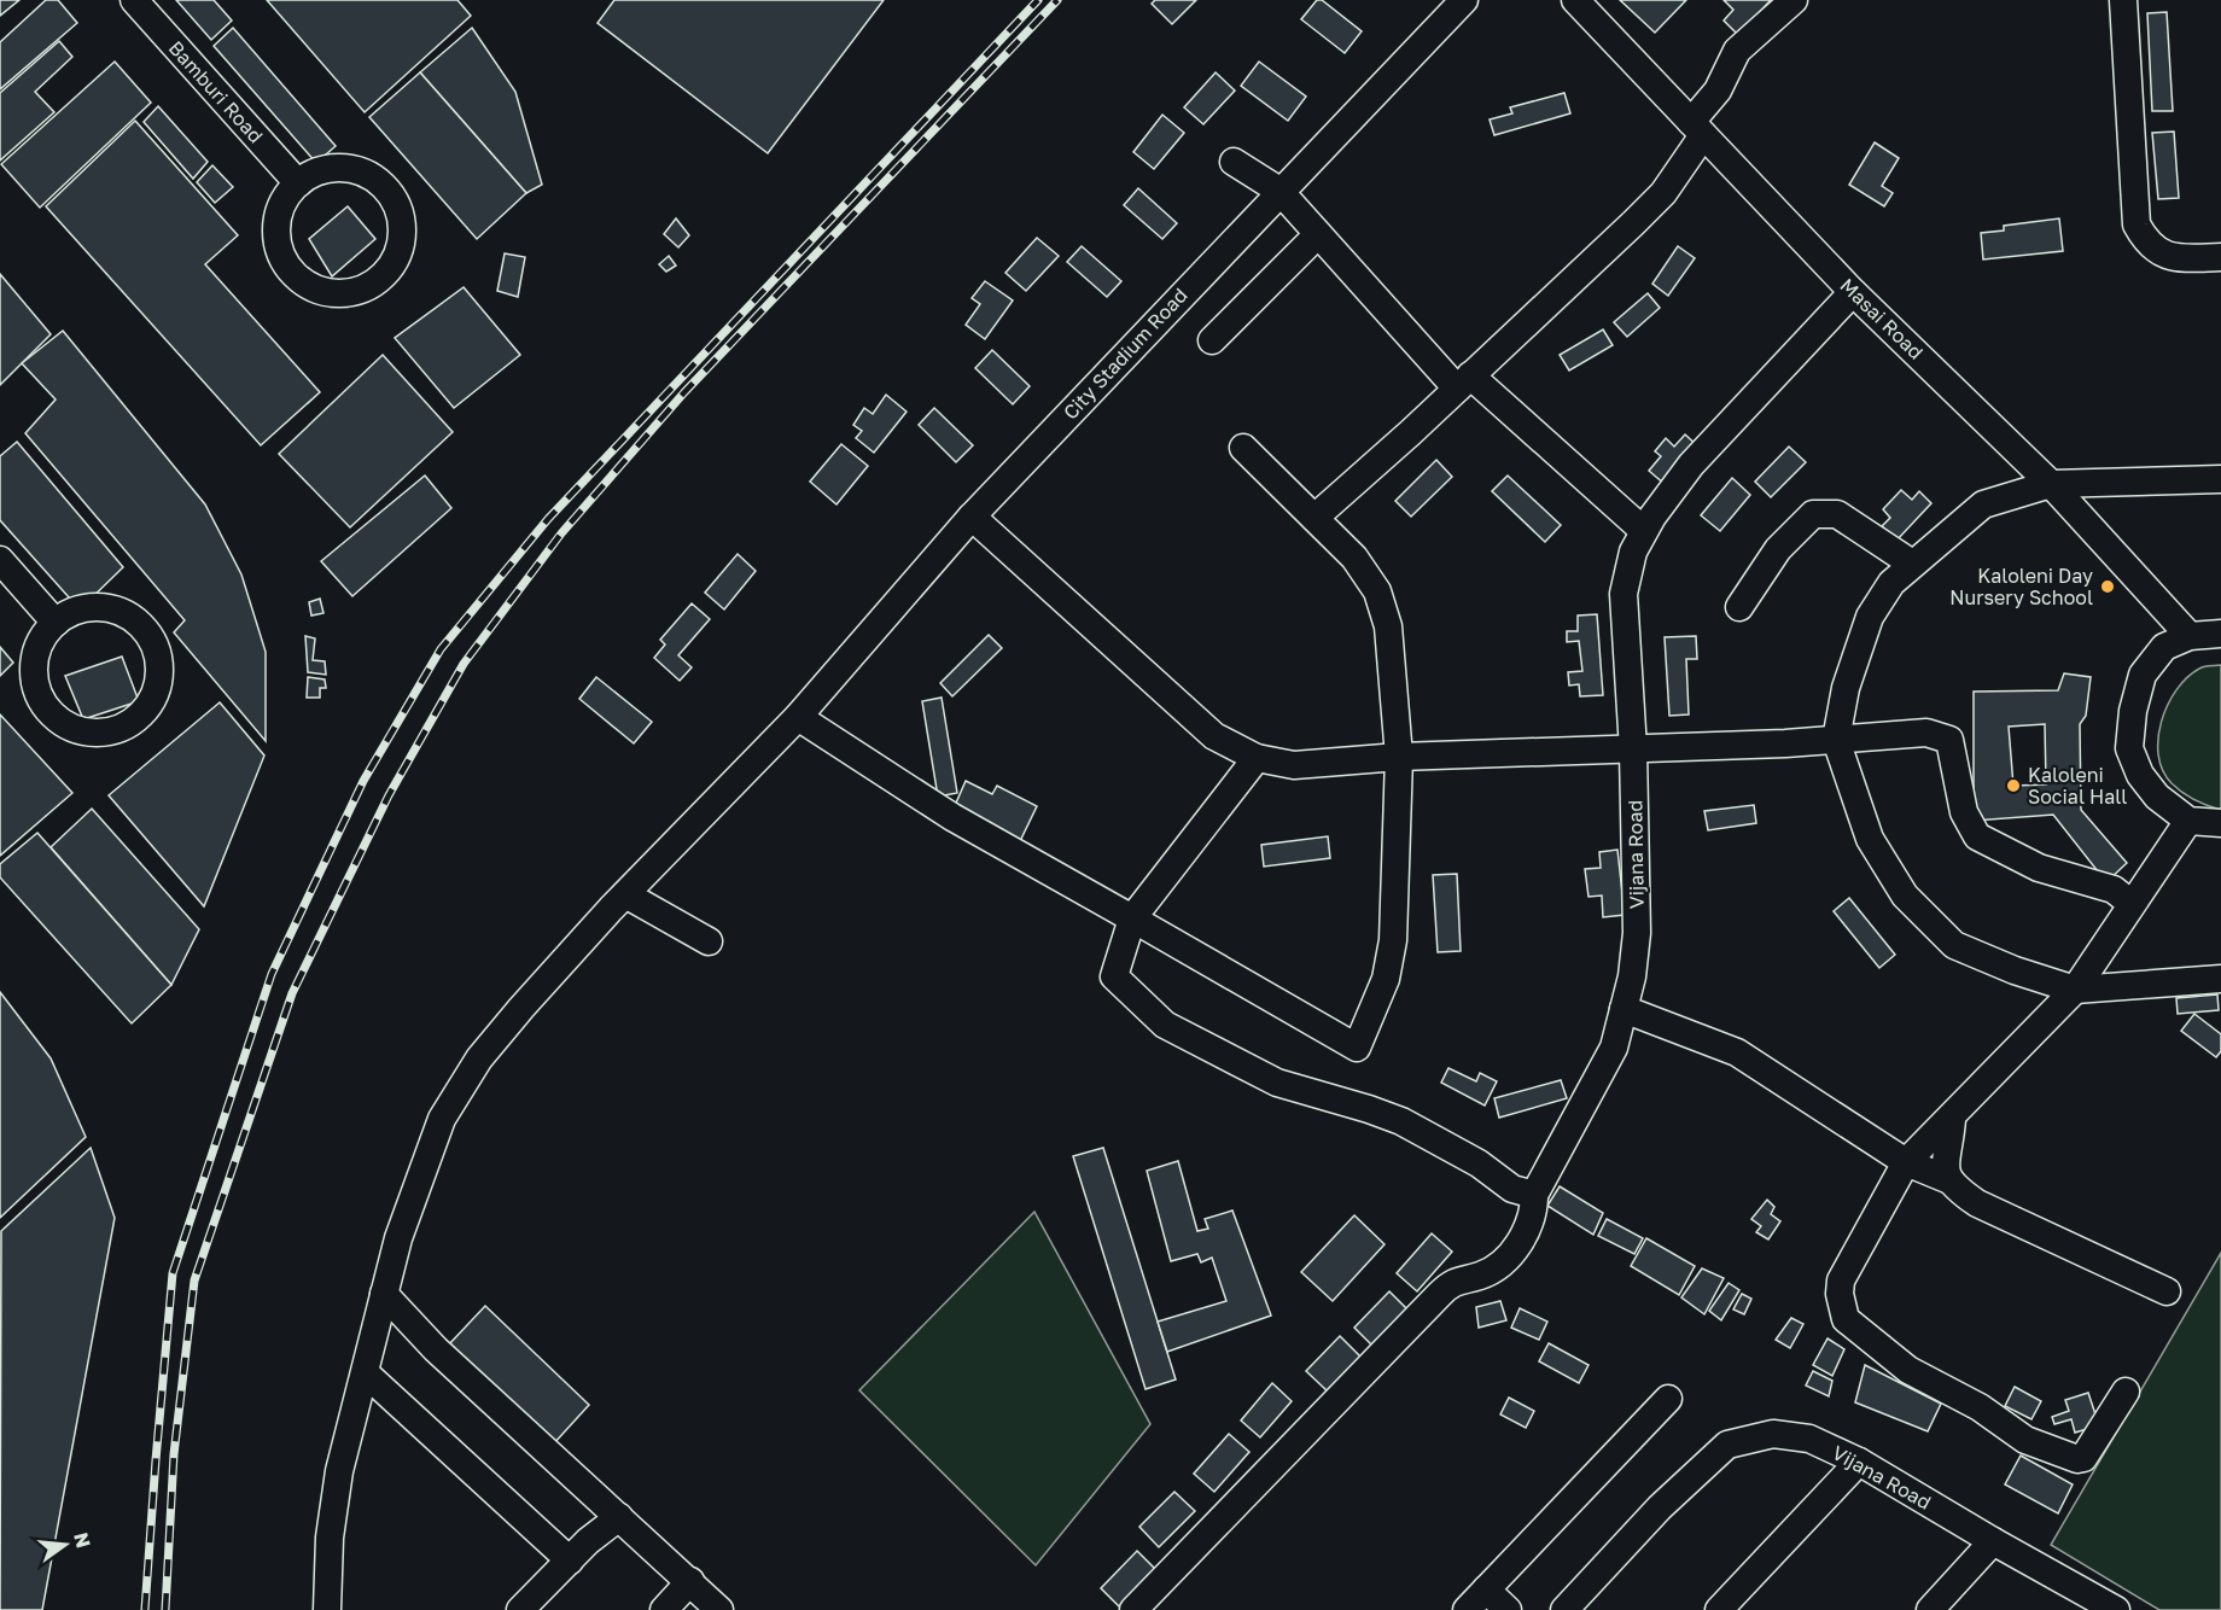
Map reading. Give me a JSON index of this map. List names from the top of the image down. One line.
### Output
{"streets":{"street":["Bamburi Road","Masai Road","City Stadium Road","Vijana Road"]},"crossings":[["Masai Road","Vijana Road"]],"places":["Kaloleni Day Nursery School","Kaloleni Social Hall"],"north":"right"}
